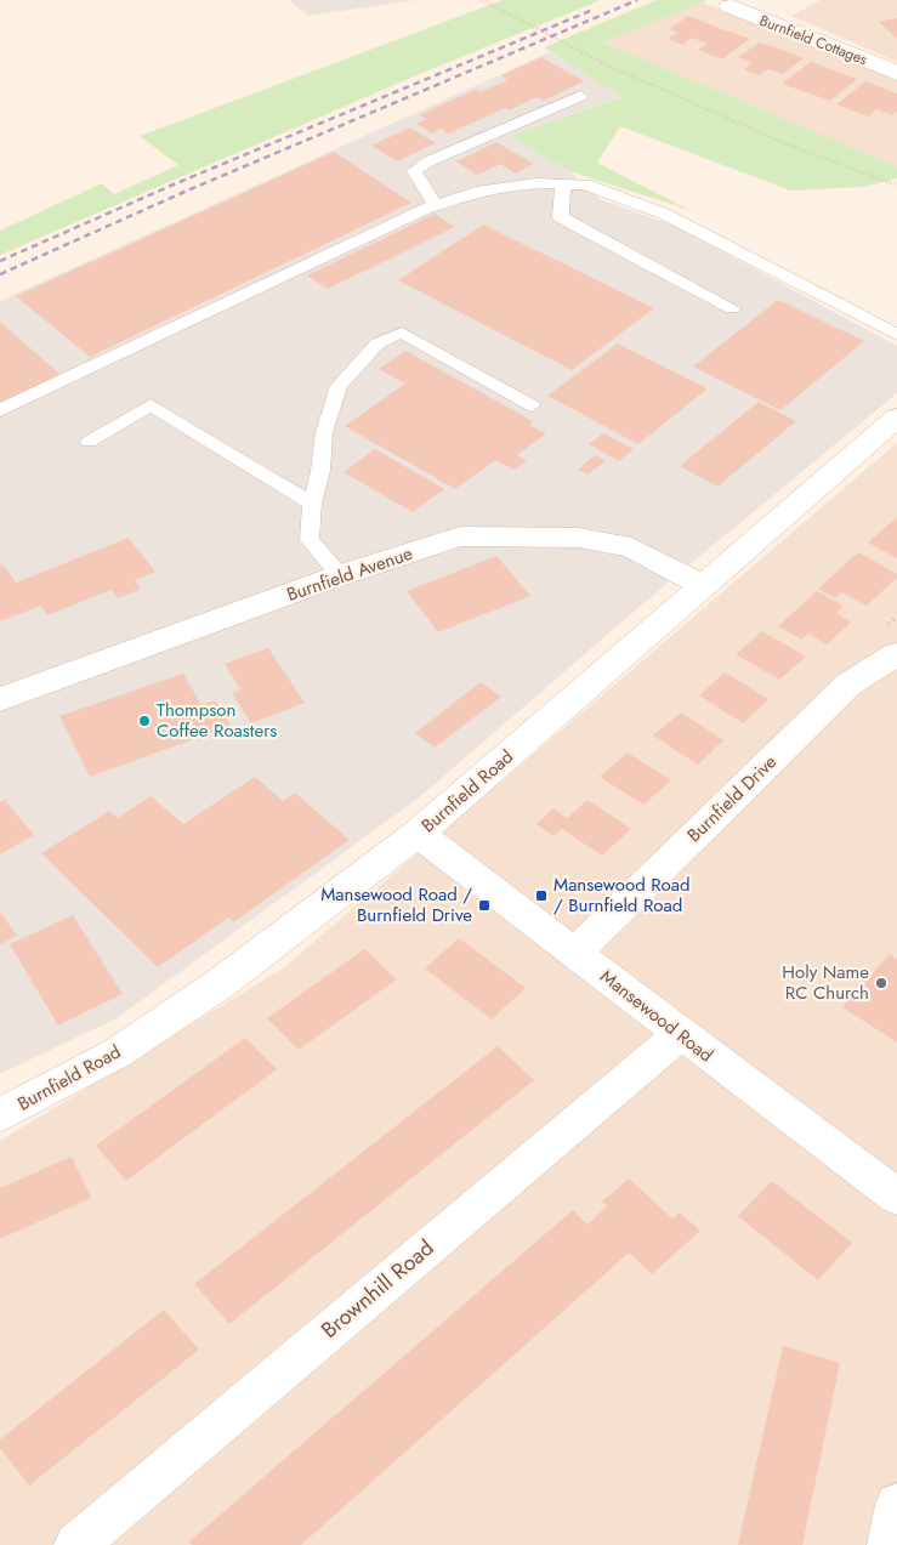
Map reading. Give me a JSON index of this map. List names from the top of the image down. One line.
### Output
{"streets":{"street":["Burnfield Cottages","Burnfield Avenue","Burnfield Road","Burnfield Drive","Mansewood Road","Brownhill Road"]},"crossings":[["Burnfield Avenue","Burnfield Road"],["Burnfield Road","Mansewood Road"],["Burnfield Drive","Mansewood Road"],["Mansewood Road","Brownhill Road"]],"places":{"other":["Thompson Coffee Roasters","Holy Name RC Church"],"transit":["Mansewood Road / Burnfield Road","Mansewood Road / Burnfield Drive"]}}
